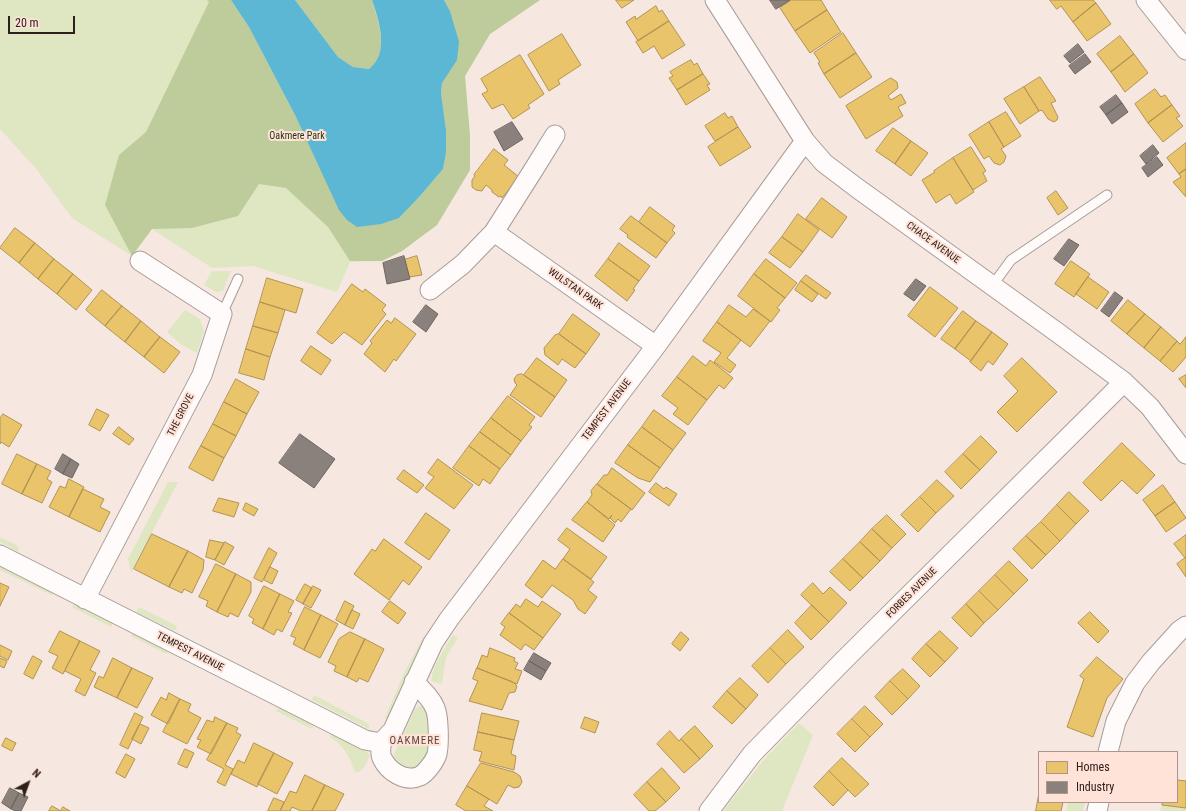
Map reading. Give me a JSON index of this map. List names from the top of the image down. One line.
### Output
{"streets":{"street":["CHACE AVENUE","WULSTAN PARK","TEMPEST AVENUE","THE GROVE","FORBES AVENUE"]},"crossings":[["CHACE AVENUE","TEMPEST AVENUE"],["CHACE AVENUE","FORBES AVENUE"],["WULSTAN PARK","TEMPEST AVENUE"],["TEMPEST AVENUE","THE GROVE"]],"districts":["OAKMERE"],"parks":["Oakmere Park"],"legend":["Homes","Industry"],"scale_bar":"20 m","north":"top right"}
